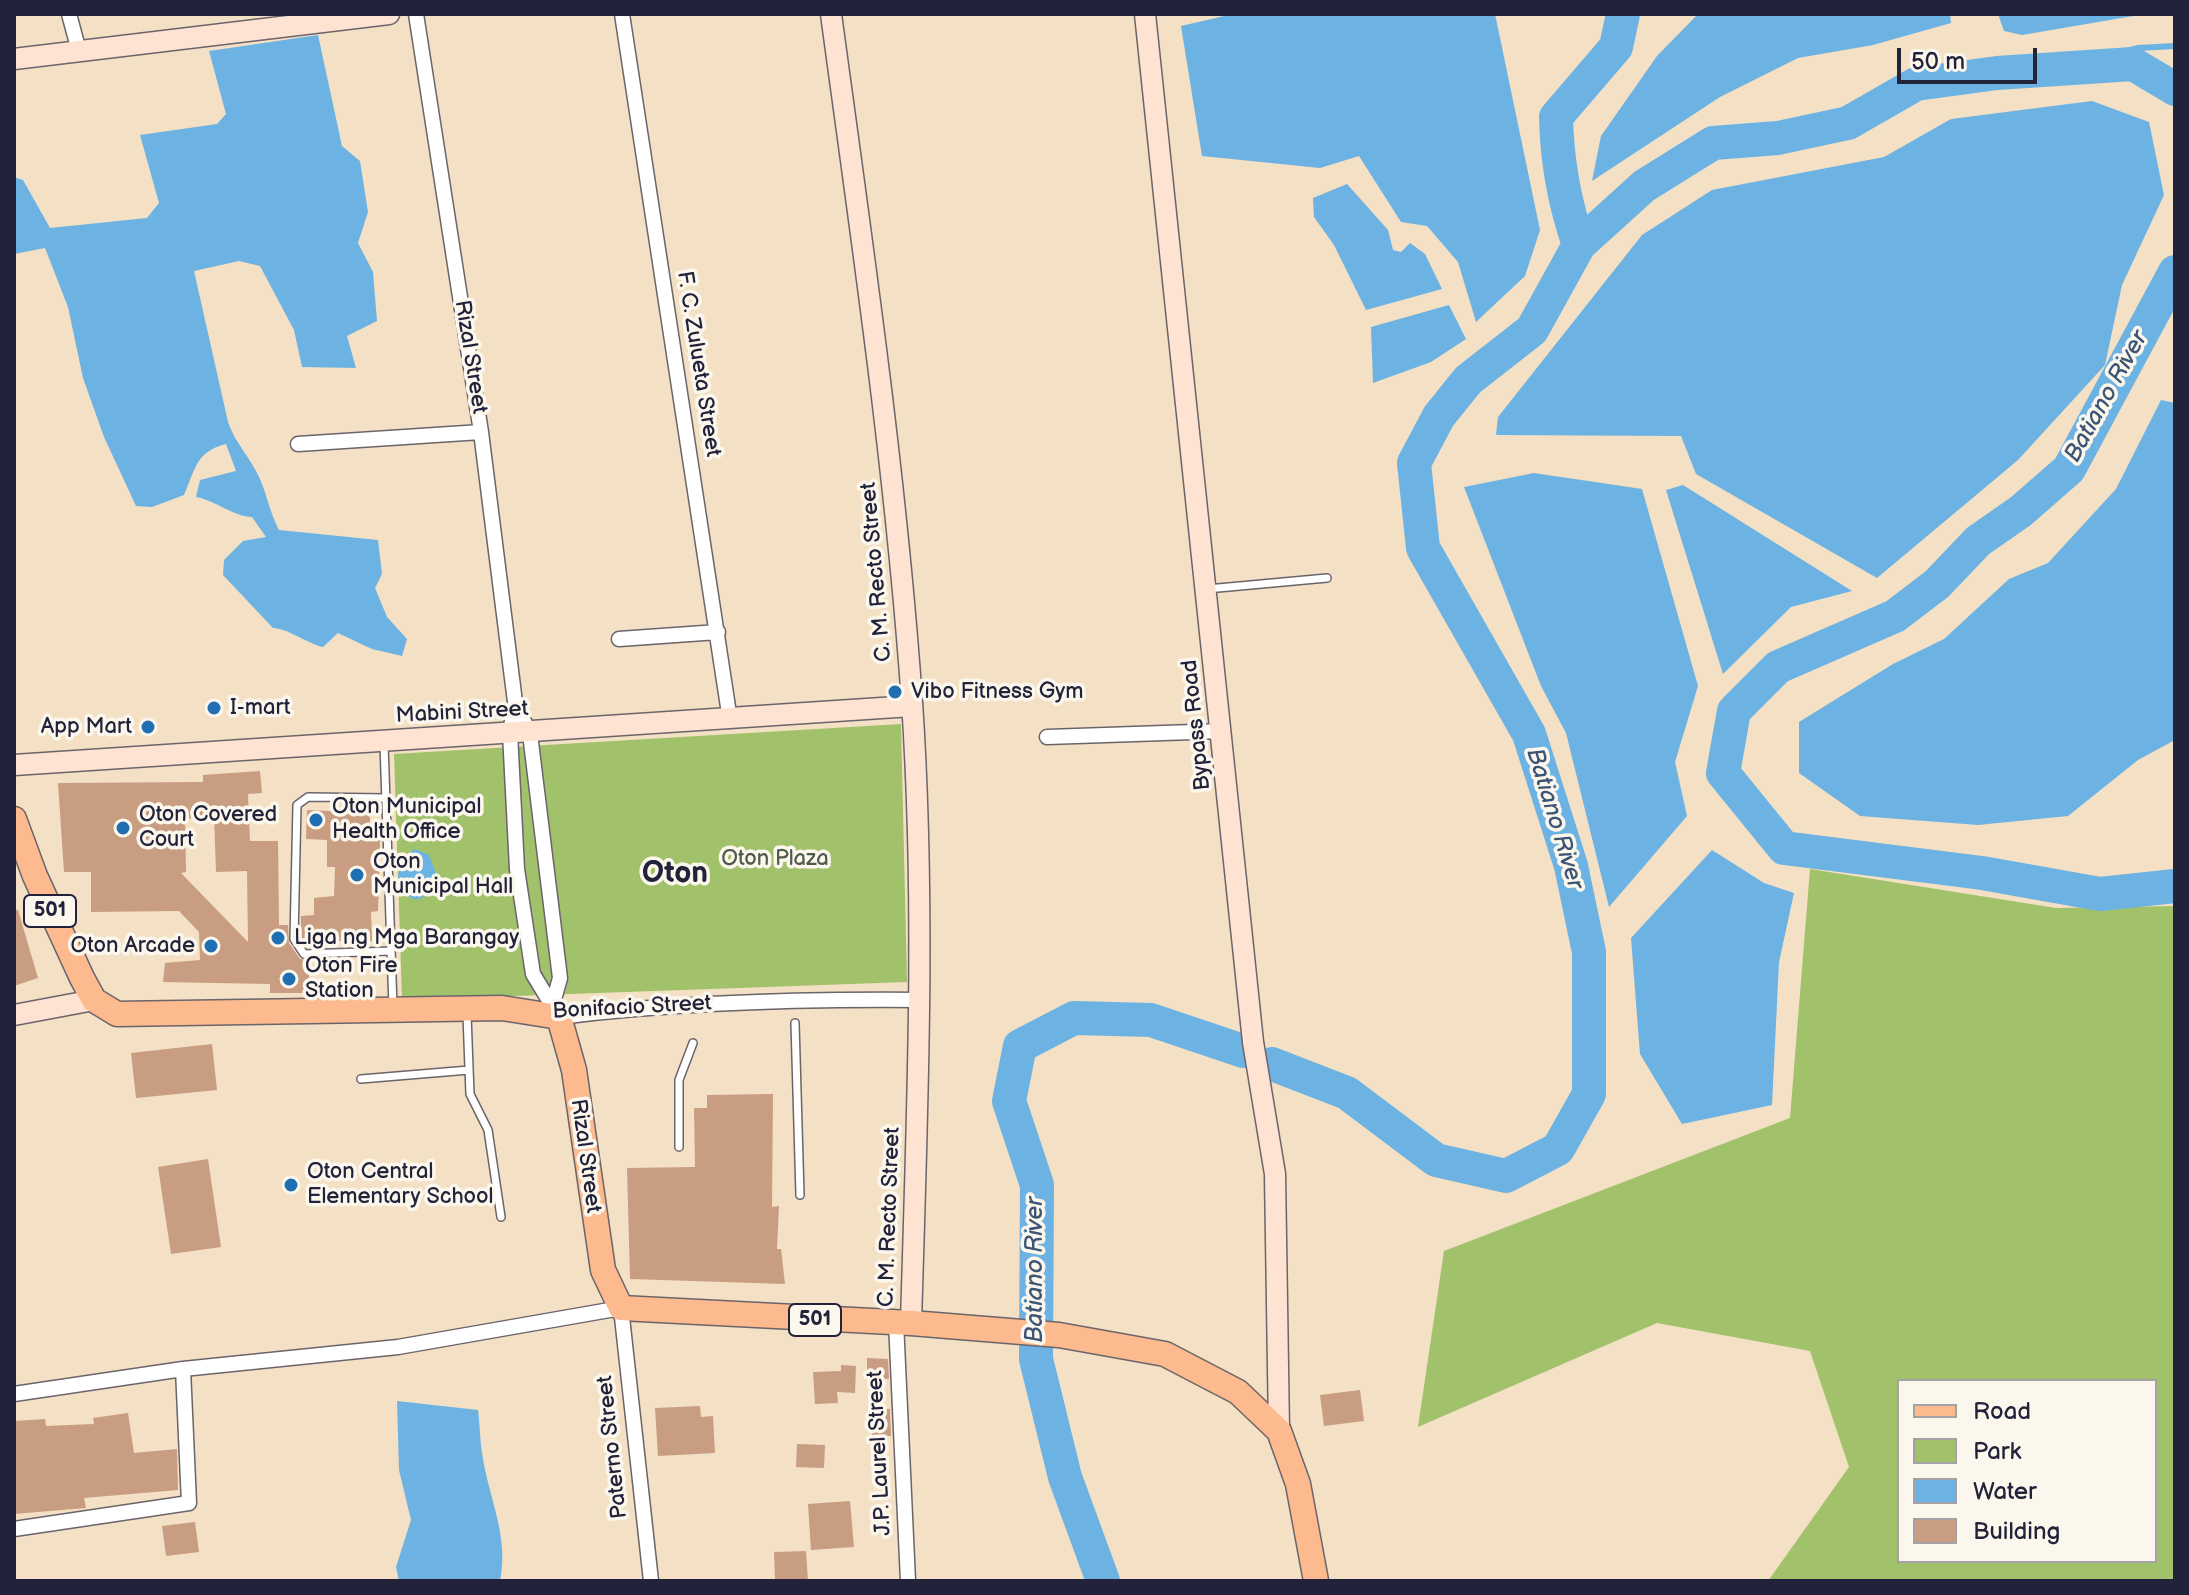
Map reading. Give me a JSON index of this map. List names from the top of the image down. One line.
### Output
{"streets":{"main road":["Rizal Street","501","Bonifacio Street"],"street":["F. C. Zulueta Street","C. M. Recto Street","Mabini Street","Bypass Road","Paterno Street","J.P. Laurel Street"]},"crossings":[["Rizal Street","Mabini Street"],["Rizal Street","501"],["Rizal Street","Bonifacio Street"],["Rizal Street","Paterno Street"],["F. C. Zulueta Street","Mabini Street"],["C. M. Recto Street","Mabini Street"],["C. M. Recto Street","501"],["C. M. Recto Street","Bonifacio Street"],["C. M. Recto Street","J.P. Laurel Street"],["Bypass Road","501"],["501","Bonifacio Street"],["501","Paterno Street"],["501","J.P. Laurel Street"]],"districts":["Oton"],"water":["Batiano River"],"parks":["Oton Plaza"],"places":["Vibo Fitness Gym","I-mart","App Mart","Oton Municipal Health Office","Oton Covered Court","Oton Municipal Hall","Liga ng Mga Barangay","Oton Arcade","Oton Fire Station","Oton Central Elementary School"],"legend":["Road","Park","Water","Building"],"scale_bar":"50 m"}
